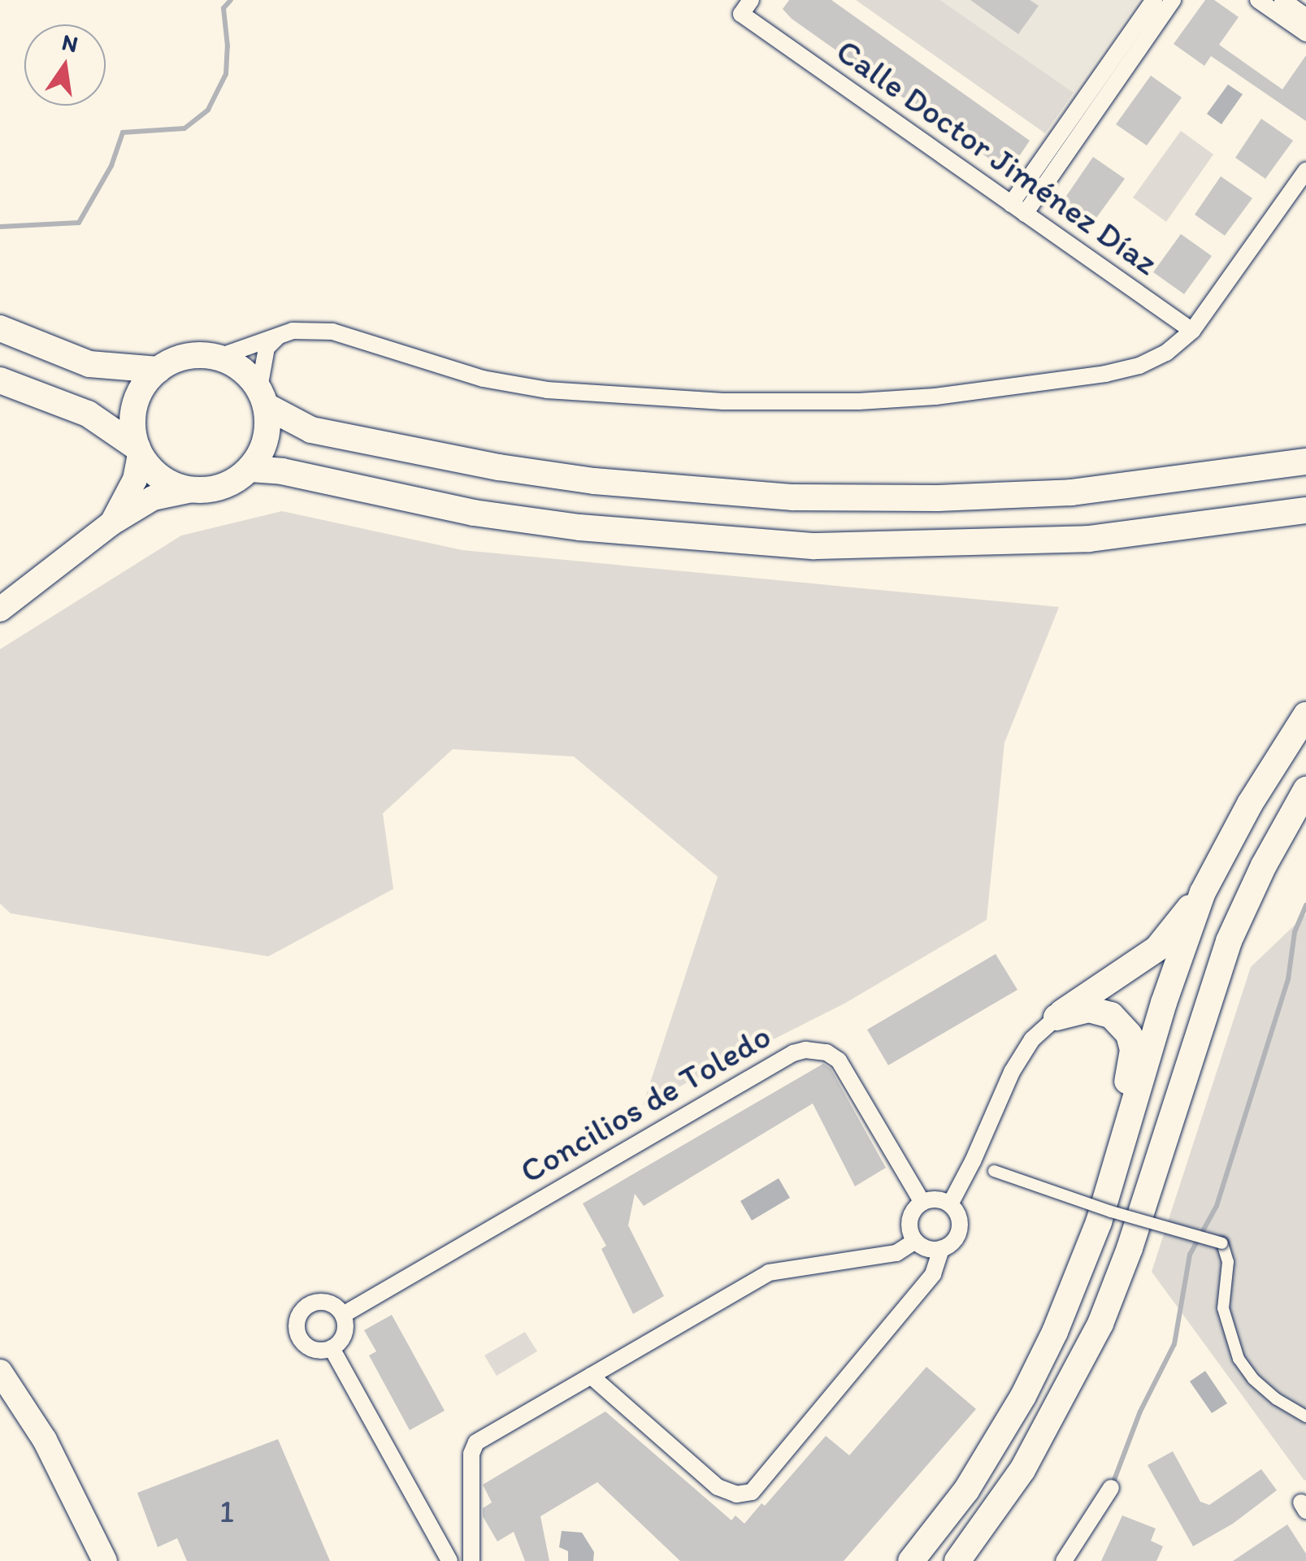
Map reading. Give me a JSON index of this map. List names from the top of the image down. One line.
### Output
{"streets":{"street":["Calle Doctor Jiménez Díaz","Concilios de Toledo"]},"house_numbers":["1"],"north":"top"}
